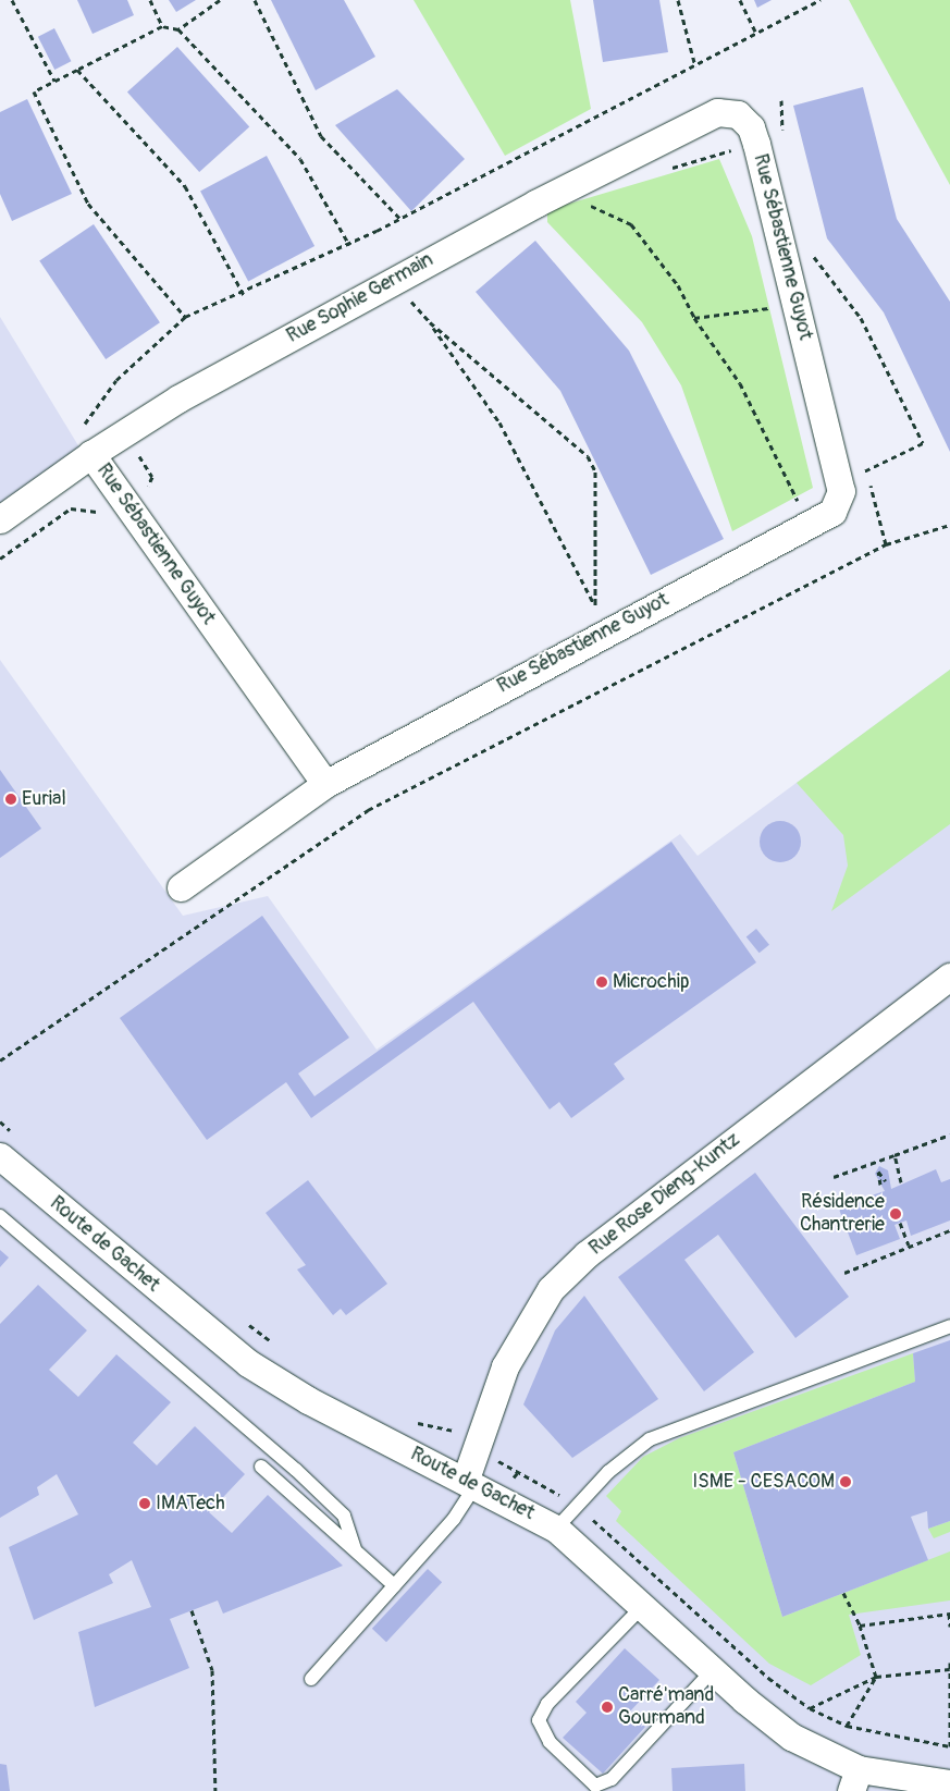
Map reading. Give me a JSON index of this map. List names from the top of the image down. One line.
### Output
{"streets":{"street":["Rue Sébastienne Guyot","Rue Sophie Germain","Rue Rose Dieng-Kuntz","Route de Gachet"]},"crossings":[["Rue Sébastienne Guyot","Rue Sophie Germain"],["Rue Rose Dieng-Kuntz","Route de Gachet"]],"places":["Eurial","Microchip","Résidence Chantrerie","ISME - CESACOM","IMATech","Carré'mand Gourmand"]}
